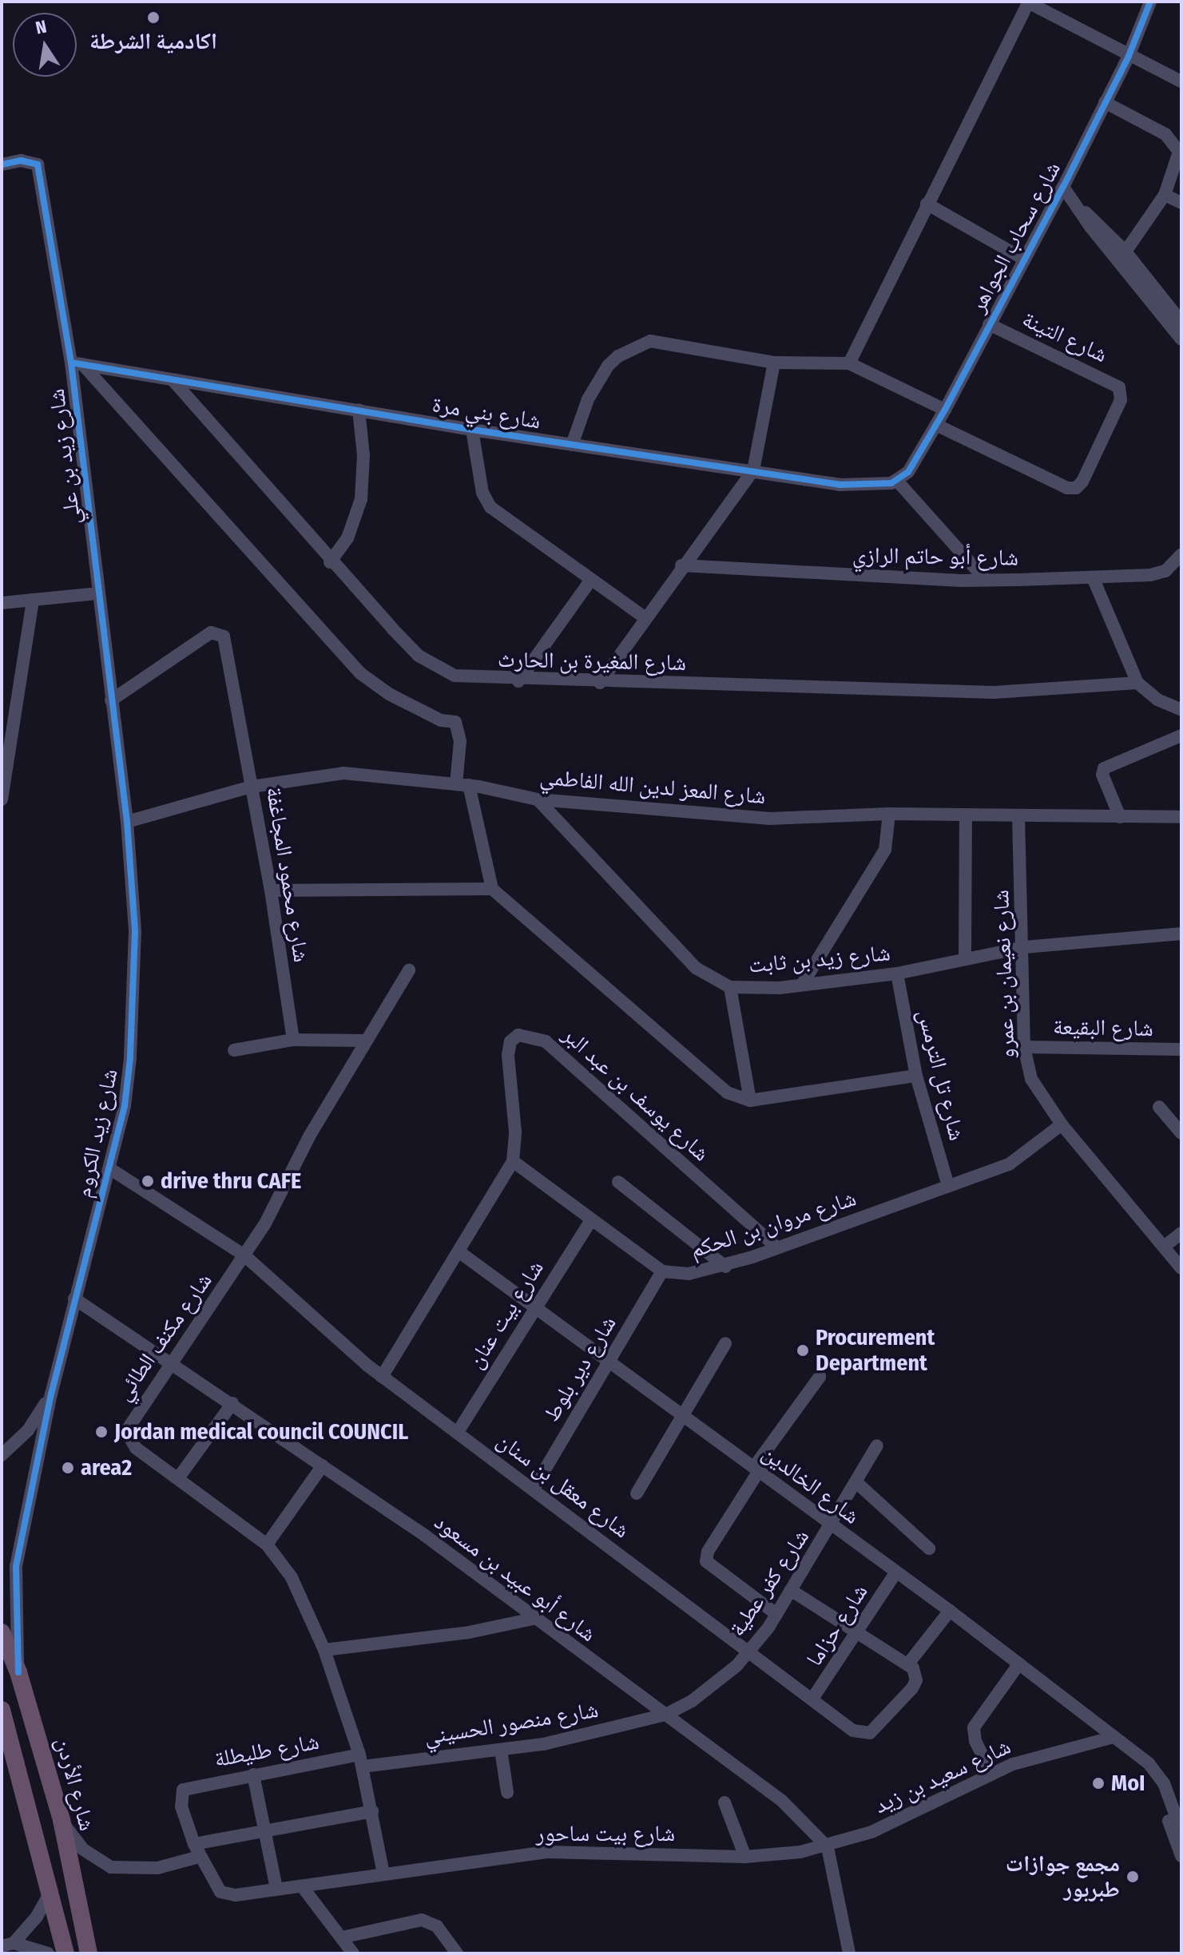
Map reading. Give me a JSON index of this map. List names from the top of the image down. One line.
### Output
{"streets":{"highway":["شارع الأردن"],"street":["شارع سحاب الجواهر","شارع التينة","شارع بني مرة","شارع زيد بن علي","شارع أبو حاتم الرازي","شارع المغيرة بن الحارث","شارع المعز لدين الله الفاطمي","شارع محمود المجاغفة","شارع زيد بن ثابت","شارع نعيمان بن عمرو","شارع البقيعة","شارع تل الترمس","شارع يوسف بن عبد البر","شارع زيد الكروم","شارع مروان بن الحكم","شارع بيت عنان","شارع مكنف الطائي","شارع دير بلوط","شارع الخالدين","شارع معقل بن سنان","شارع أبو عبيد بن مسعود","شارع كفر عطية","شارع حزاما","شارع منصور الحسيني","شارع طليطلة","شارع سعيد بن زيد","شارع بيت ساحور"]},"crossings":[["شارع سحاب الجواهر","شارع التينة"],["شارع سحاب الجواهر","شارع بني مرة"],["شارع بني مرة","شارع زيد بن علي"],["شارع بني مرة","شارع المغيرة بن الحارث"],["شارع زيد بن علي","شارع زيد الكروم"],["شارع المعز لدين الله الفاطمي","شارع محمود المجاغفة"],["شارع المعز لدين الله الفاطمي","شارع زيد بن ثابت"],["شارع المعز لدين الله الفاطمي","شارع نعيمان بن عمرو"],["شارع المعز لدين الله الفاطمي","شارع زيد الكروم"],["شارع محمود المجاغفة","شارع زيد الكروم"],["شارع زيد بن ثابت","شارع نعيمان بن عمرو"],["شارع زيد بن ثابت","شارع تل الترمس"],["شارع نعيمان بن عمرو","شارع البقيعة"],["شارع نعيمان بن عمرو","شارع مروان بن الحكم"],["شارع تل الترمس","شارع مروان بن الحكم"],["شارع يوسف بن عبد البر","شارع مروان بن الحكم"],["شارع يوسف بن عبد البر","شارع الخالدين"],["شارع يوسف بن عبد البر","شارع معقل بن سنان"],["شارع زيد الكروم","شارع معقل بن سنان"],["شارع زيد الكروم","شارع أبو عبيد بن مسعود"],["شارع زيد الكروم","شارع الأردن"],["شارع مروان بن الحكم","شارع دير بلوط"],["شارع بيت عنان","شارع الخالدين"],["شارع بيت عنان","شارع معقل بن سنان"],["شارع مكنف الطائي","شارع معقل بن سنان"],["شارع مكنف الطائي","شارع أبو عبيد بن مسعود"],["شارع مكنف الطائي","شارع منصور الحسيني"],["شارع مكنف الطائي","شارع طليطلة"],["شارع مكنف الطائي","شارع بيت ساحور"],["شارع دير بلوط","شارع الخالدين"],["شارع دير بلوط","شارع معقل بن سنان"],["شارع الخالدين","شارع كفر عطية"],["شارع الخالدين","شارع حزاما"],["شارع الخالدين","شارع سعيد بن زيد"],["شارع معقل بن سنان","شارع كفر عطية"],["شارع معقل بن سنان","شارع حزاما"],["شارع أبو عبيد بن مسعود","شارع كفر عطية"],["شارع أبو عبيد بن مسعود","شارع منصور الحسيني"],["شارع أبو عبيد بن مسعود","شارع سعيد بن زيد"],["شارع أبو عبيد بن مسعود","شارع بيت ساحور"],["شارع كفر عطية","شارع منصور الحسيني"],["شارع منصور الحسيني","شارع طليطلة"],["شارع طليطلة","شارع بيت ساحور"],["شارع سعيد بن زيد","شارع بيت ساحور"]],"places":["اكادمية الشرطة","drive thru CAFE","Procurement Department","Jordan medical council COUNCIL","area2","MoI","مجمع جوازات طبربور"],"north":"top"}
